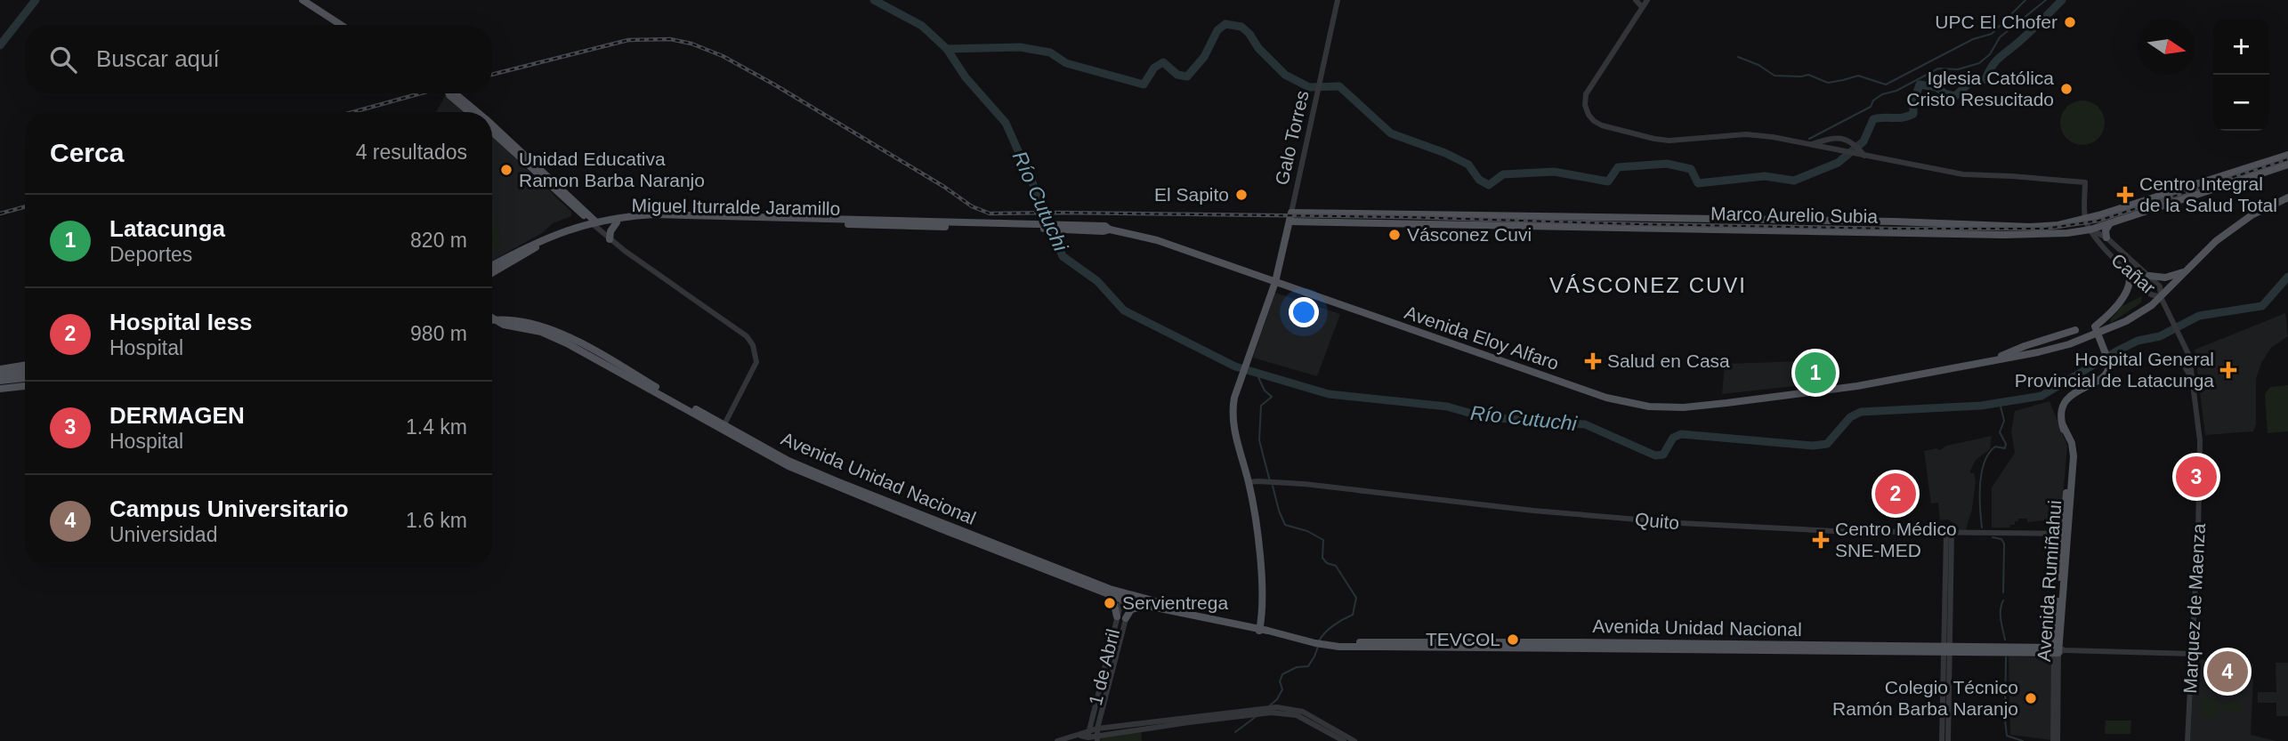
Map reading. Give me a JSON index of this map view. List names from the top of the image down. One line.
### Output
{"streets":{"main road":["Galo Torres","Miguel Iturralde Jaramillo","Marco Aurelio Subia","Avenida Eloy Alfaro","Avenida Unidad Nacional","Avenida Rumiñahui"],"street":["Cañar","Quito","Marquez de Maenza","1 de Abril"]},"crossings":[["Galo Torres","Marco Aurelio Subia"],["Galo Torres","Avenida Eloy Alfaro"],["Galo Torres","Avenida Unidad Nacional"],["Galo Torres","Quito"],["Miguel Iturralde Jaramillo","Avenida Eloy Alfaro"],["Marco Aurelio Subia","Cañar"],["Cañar","Avenida Eloy Alfaro"],["Cañar","Avenida Rumiñahui"],["Cañar","Marquez de Maenza"],["Avenida Eloy Alfaro","Marquez de Maenza"],["Avenida Unidad Nacional","Avenida Rumiñahui"],["Avenida Unidad Nacional","1 de Abril"],["Quito","Avenida Rumiñahui"]],"districts":["VÁSCONEZ CUVI"],"water":["Río Cutuchi"],"places":{"other":["UPC El Chofer","Iglesia Católica Cristo Resucitado","Unidad Educativa Ramon Barba Naranjo","El Sapito","Vásconez Cuvi","Servientrega","TEVCOL","Colegio Técnico Ramón Barba Naranjo"],"health":["Centro Integral de la Salud Total","Salud en Casa","Hospital General Provincial de Latacunga","Centro Médico SNE-MED"]},"north":"right","page":{"map_buttons":["+","−"],"search":"Buscar aquí","heading":["Cerca","4 resultados"],"list":[{"mark":"1","name":"Latacunga","note":"Deportes","value":"820 m"},{"mark":"2","name":"Hospital Iess","note":"Hospital","value":"980 m"},{"mark":"3","name":"DERMAGEN","note":"Hospital","value":"1.4 km"},{"mark":"4","name":"Campus Universitario","note":"Universidad","value":"1.6 km"}],"pins":["1","3","2","4"]}}
